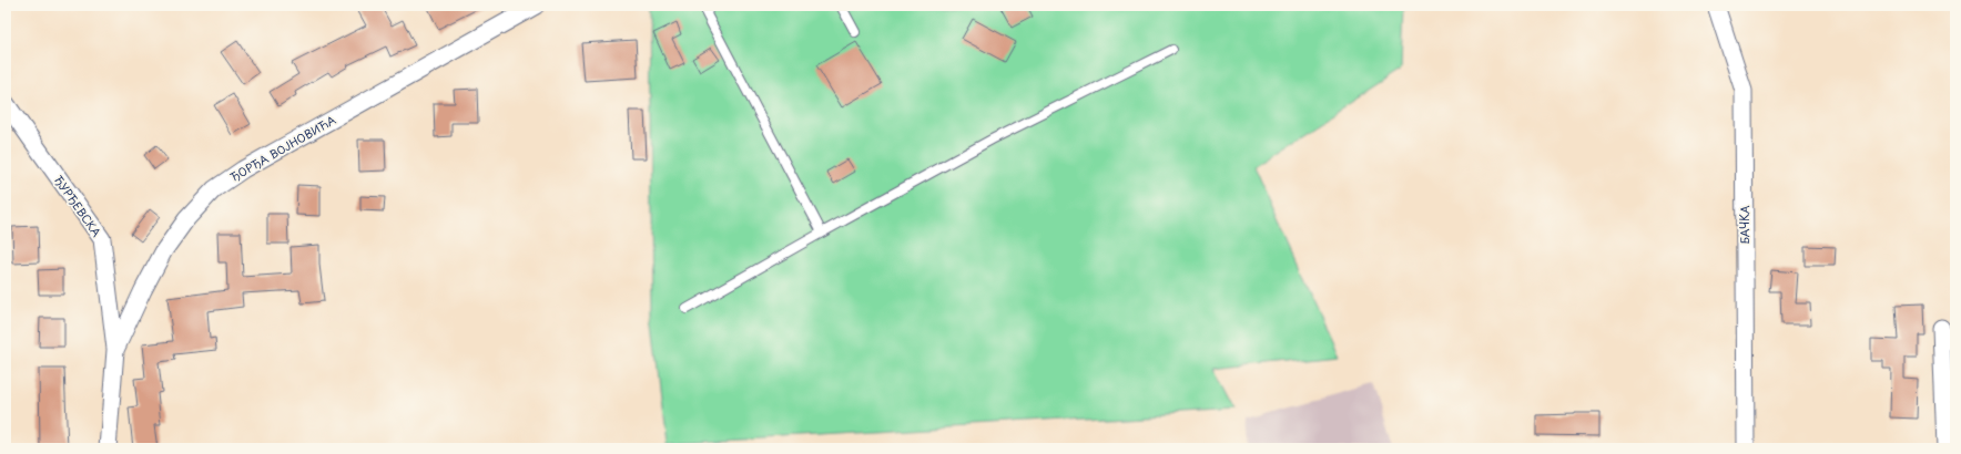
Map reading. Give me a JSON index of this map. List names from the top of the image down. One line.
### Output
{"streets":{"street":["ЂОРЂА ВОЈНОВИЋА","ЂУРЂЕВСКА","БАЧКА"]},"crossings":[["ЂОРЂА ВОЈНОВИЋА","ЂУРЂЕВСКА"]]}
